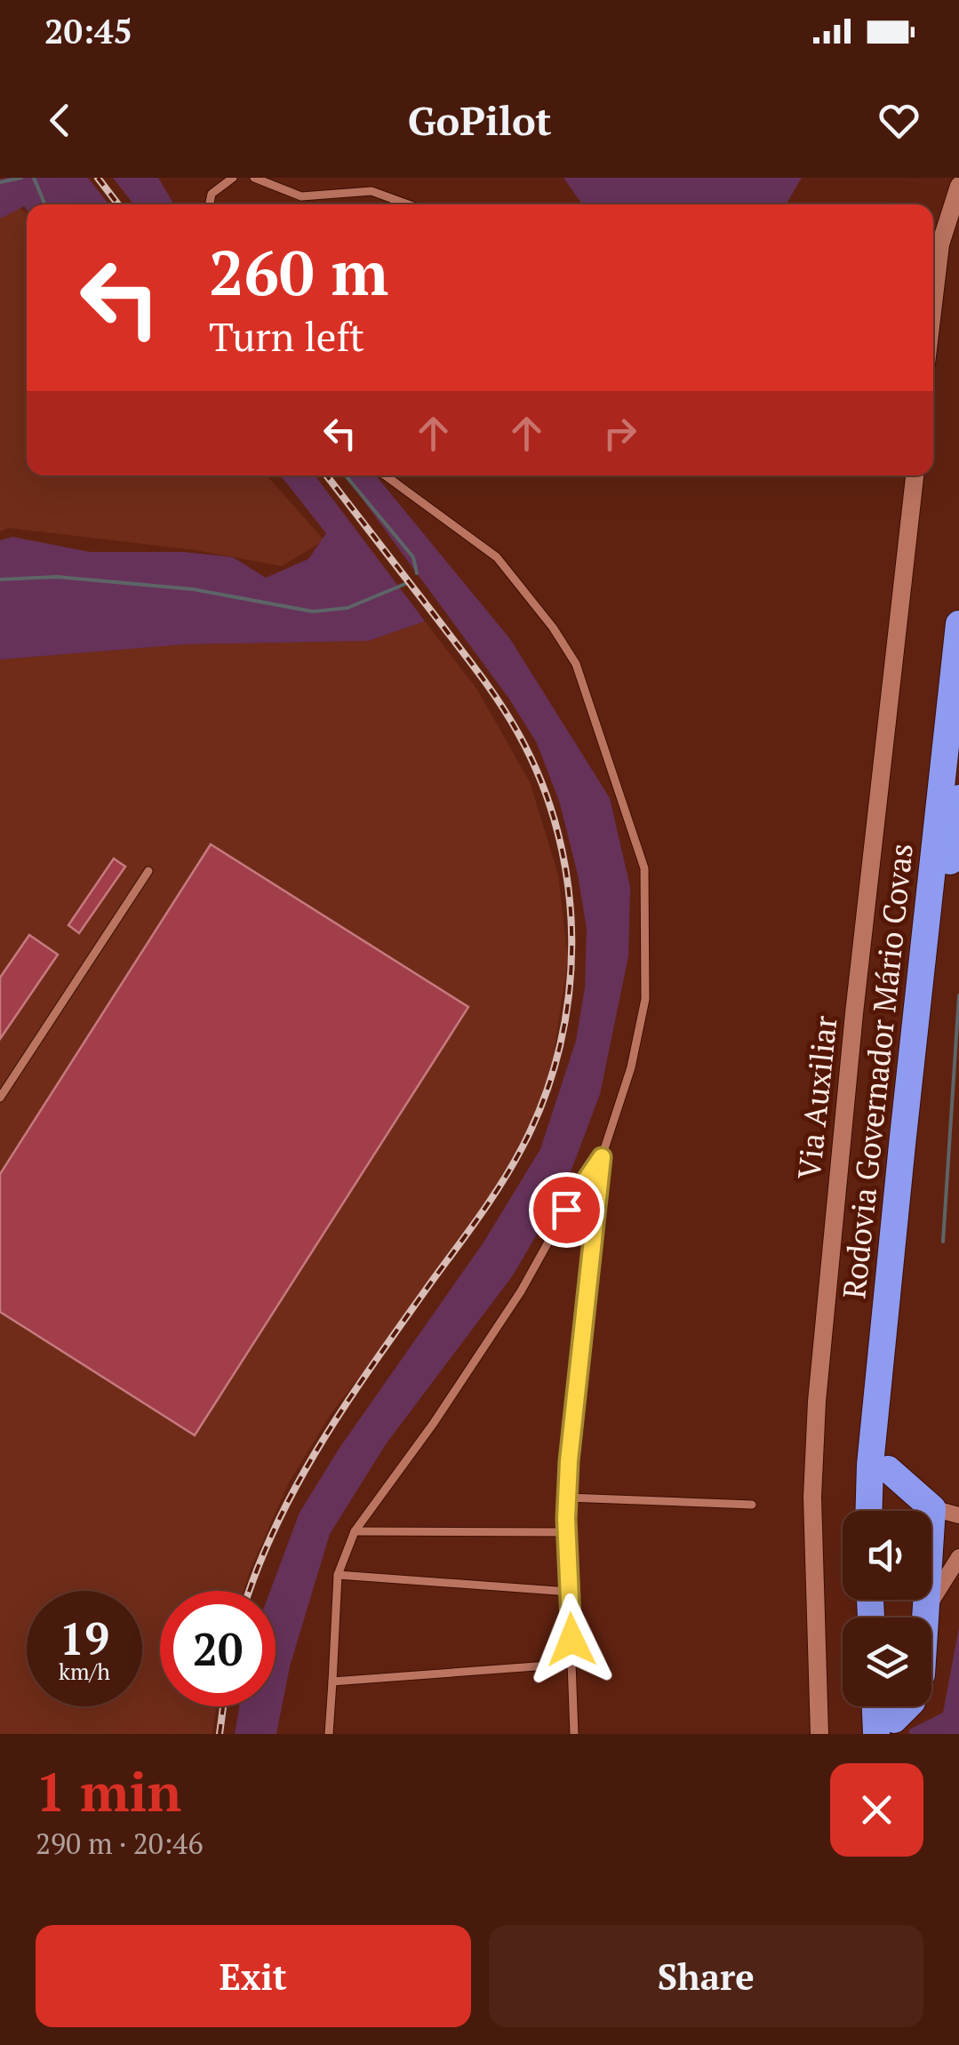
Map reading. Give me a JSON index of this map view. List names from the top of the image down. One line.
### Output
{"streets":{"highway":["Rodovia Governador Mário Covas"],"street":["Via Auxiliar"]},"page":{"status":"20:45","header":"GoPilot","turn":["260 m","Turn left"],"speed":"19 km/h","limit":"20","heading":["1 min","290 m · 20:46"],"buttons":["Exit","Share"]}}
